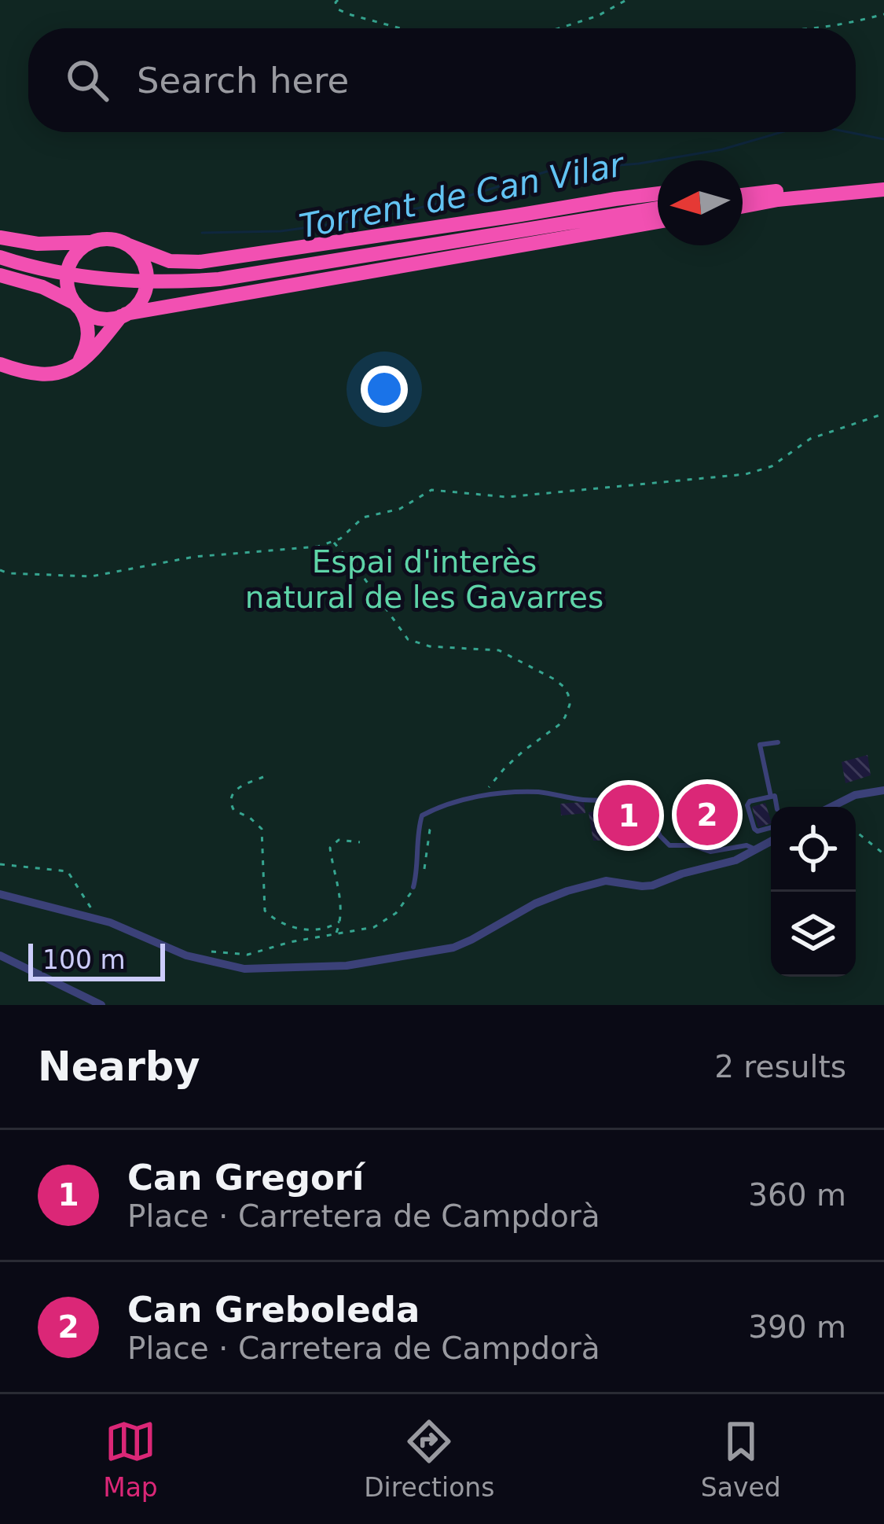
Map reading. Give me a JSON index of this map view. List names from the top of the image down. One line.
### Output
{"water":["Torrent de Can Vilar"],"parks":["Espai d'interès natural de les Gavarres"],"scale_bar":"100 m","north":"left","page":{"search":"Search here","pins":["2","1"],"scale":"100 m","heading":["Nearby","2 results"],"list":[{"mark":"1","name":"Can Gregorí","note":"Place · Carretera de Campdorà","value":"360 m"},{"mark":"2","name":"Can Greboleda","note":"Place · Carretera de Campdorà","value":"390 m"}],"nav":["Map","Directions","Saved"]}}
